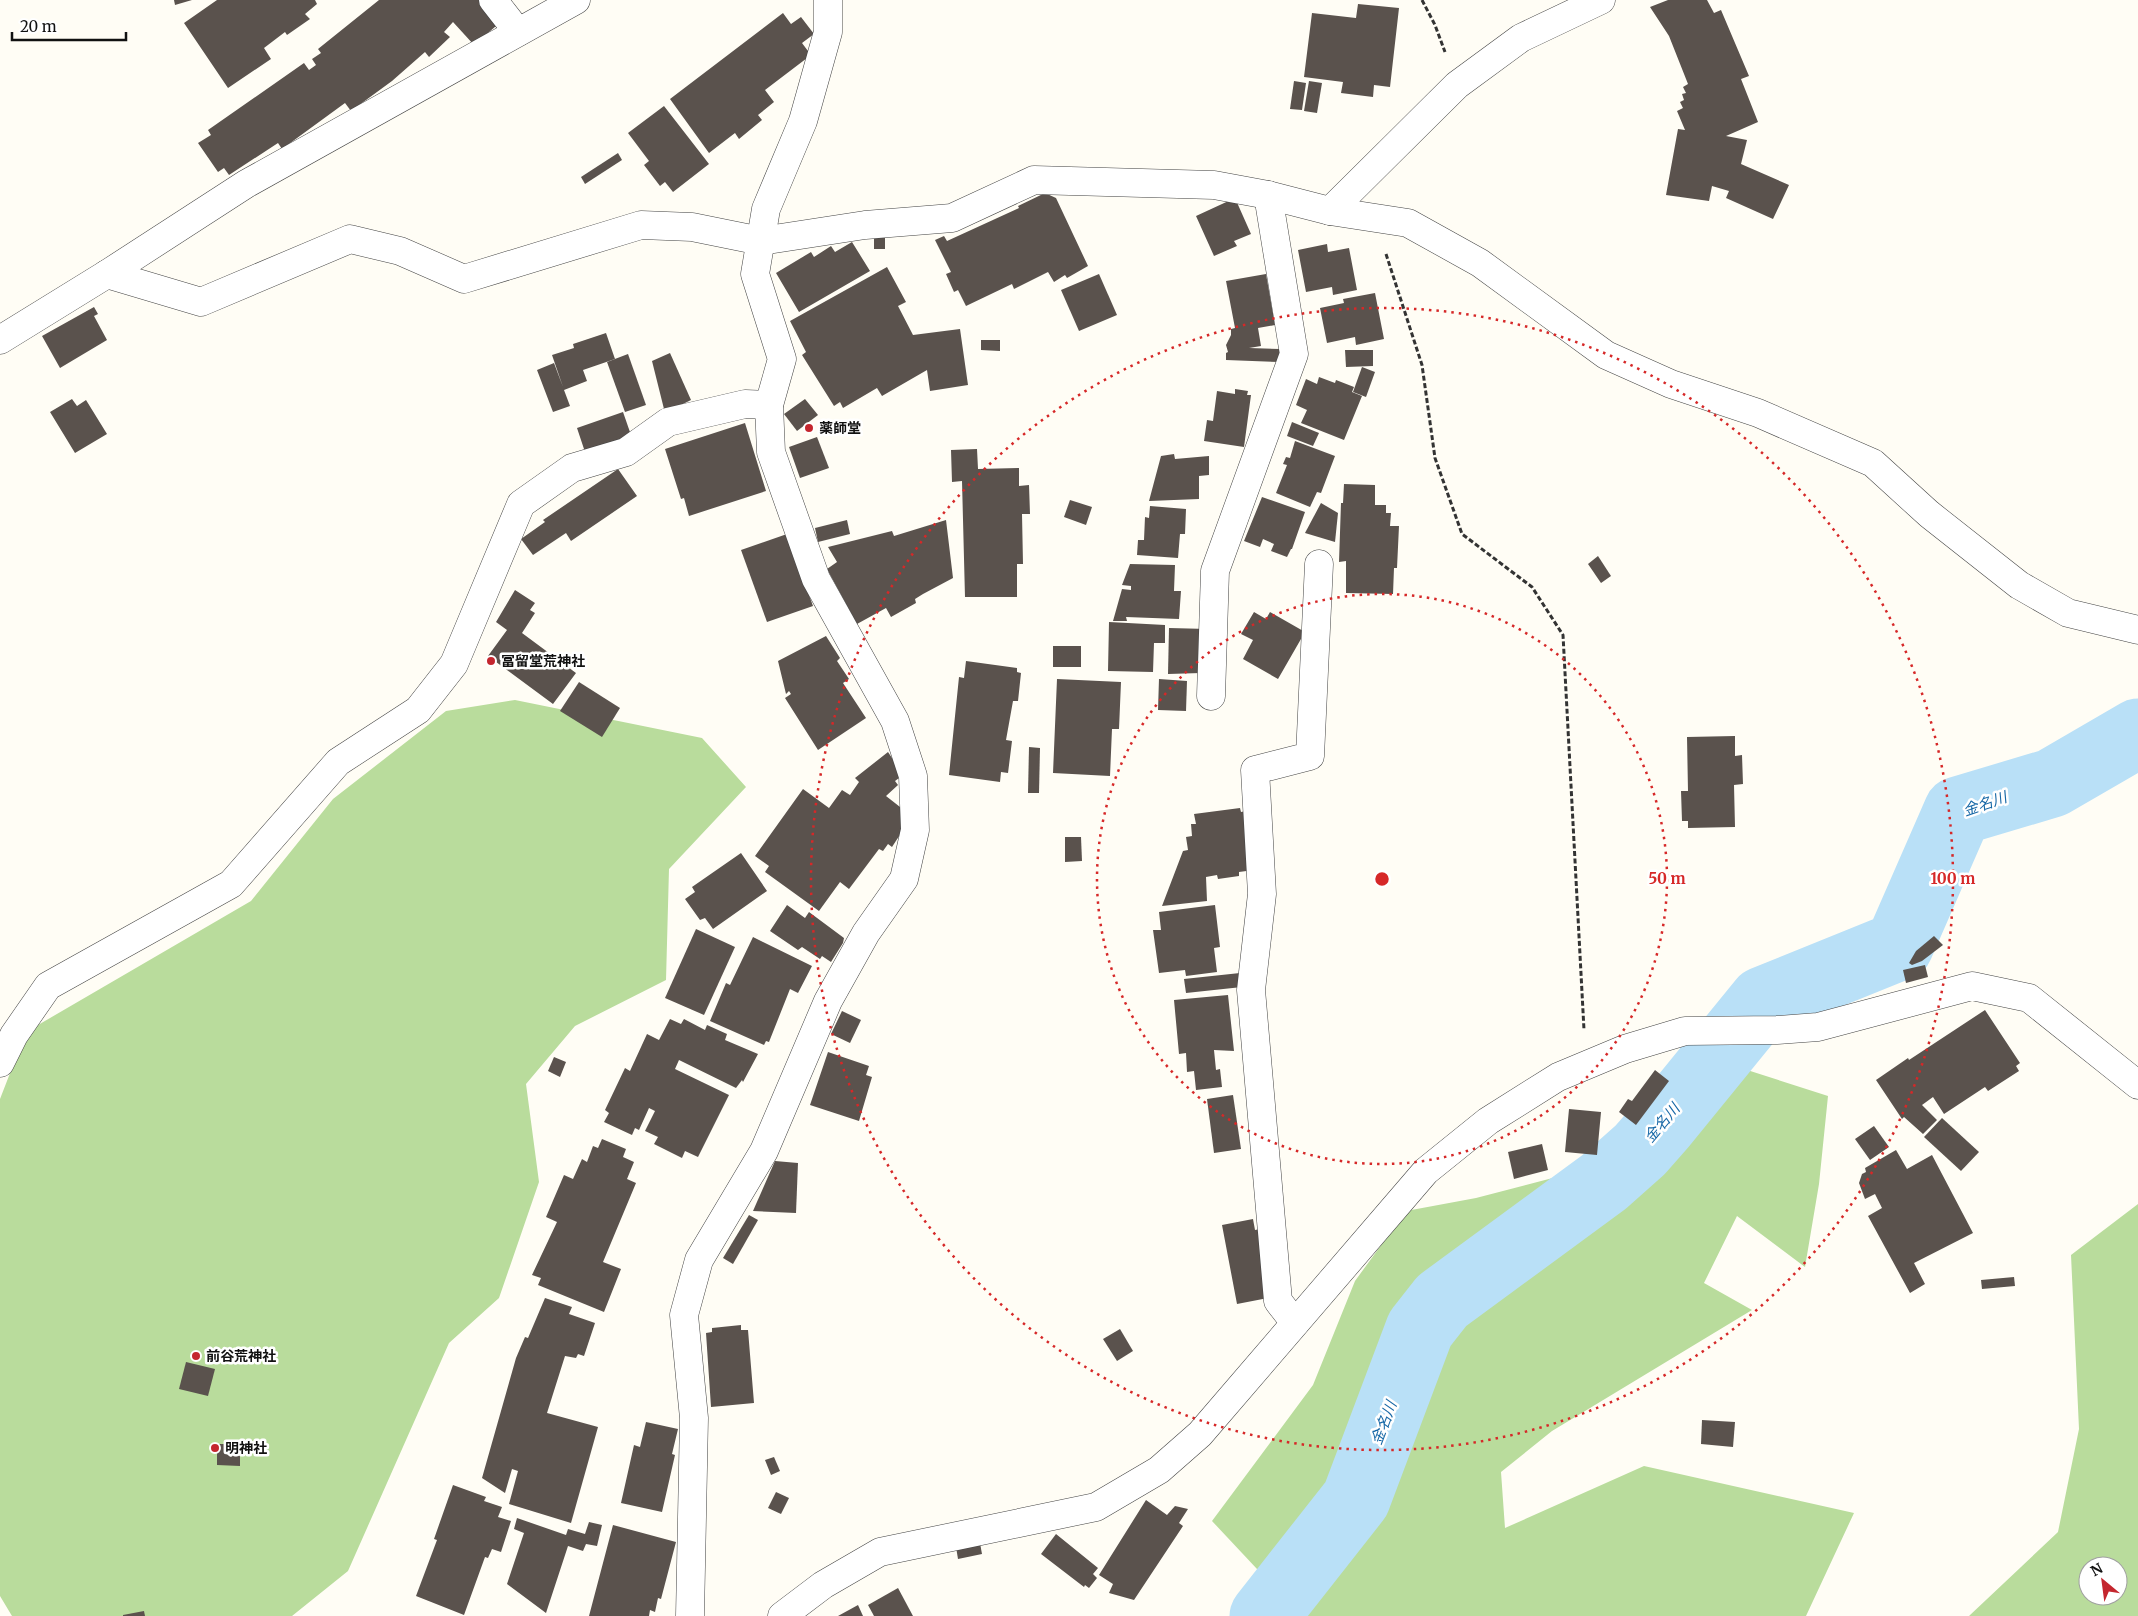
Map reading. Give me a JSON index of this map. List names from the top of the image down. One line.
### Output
{"water":["金名川"],"places":["薬師堂","冨留堂荒神社","前谷荒神社","明神社"],"scale_bar":"20 m","north":"top left","rings":["50 m","100 m"]}
